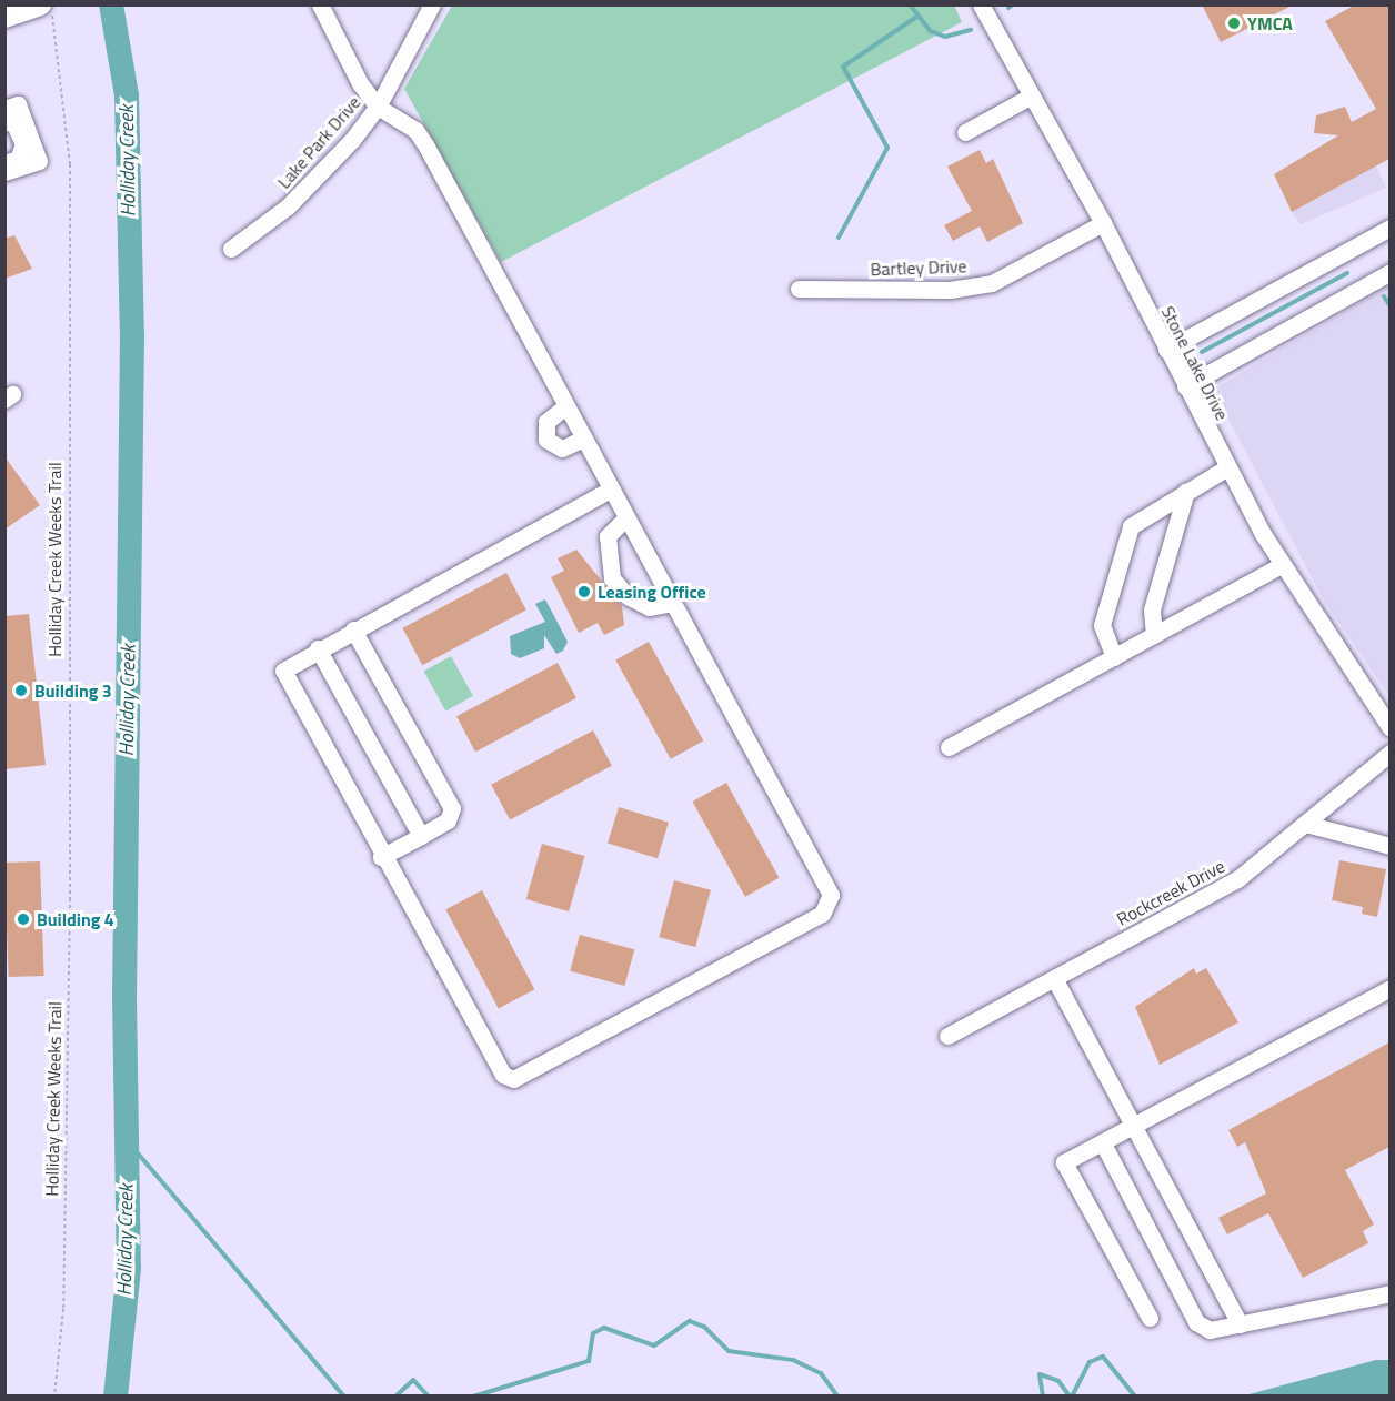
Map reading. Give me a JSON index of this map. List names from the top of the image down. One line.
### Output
{"streets":{"street":["Lake Park Drive","Bartley Drive","Stone Lake Drive","Rockcreek Drive"],"path":["Holliday Creek Weeks Trail"]},"crossings":[["Bartley Drive","Stone Lake Drive"]],"water":["Holliday Creek"],"places":["YMCA","Leasing Office","Building 3","Building 4"]}
